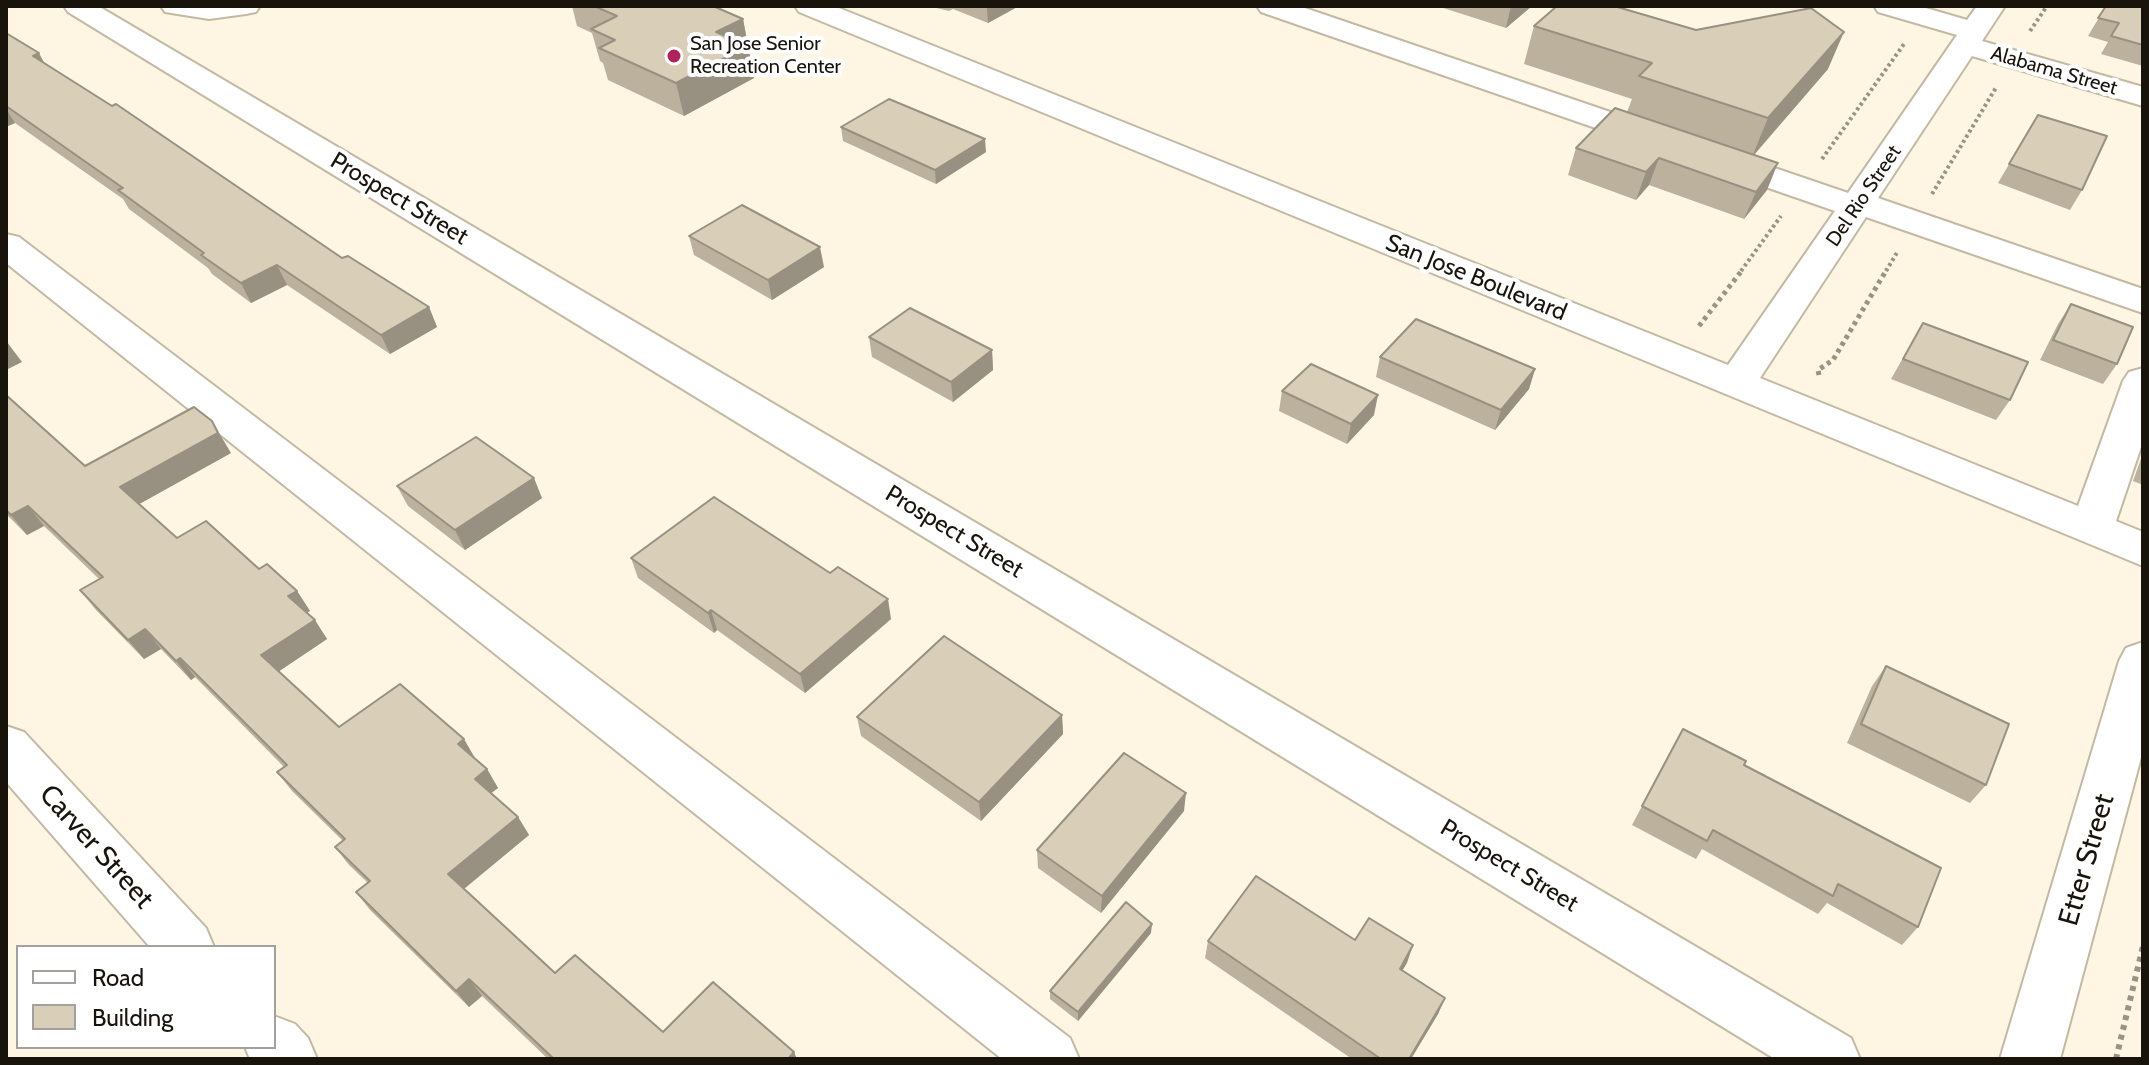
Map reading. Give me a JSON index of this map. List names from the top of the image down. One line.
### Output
{"streets":{"street":["Alabama Street","Del Rio Street","Prospect Street","San Jose Boulevard","Carver Street","Etter Street"]},"crossings":[["Alabama Street","Del Rio Street"],["Del Rio Street","San Jose Boulevard"]],"places":["San Jose Senior Recreation Center"],"legend":["Road","Building"]}
